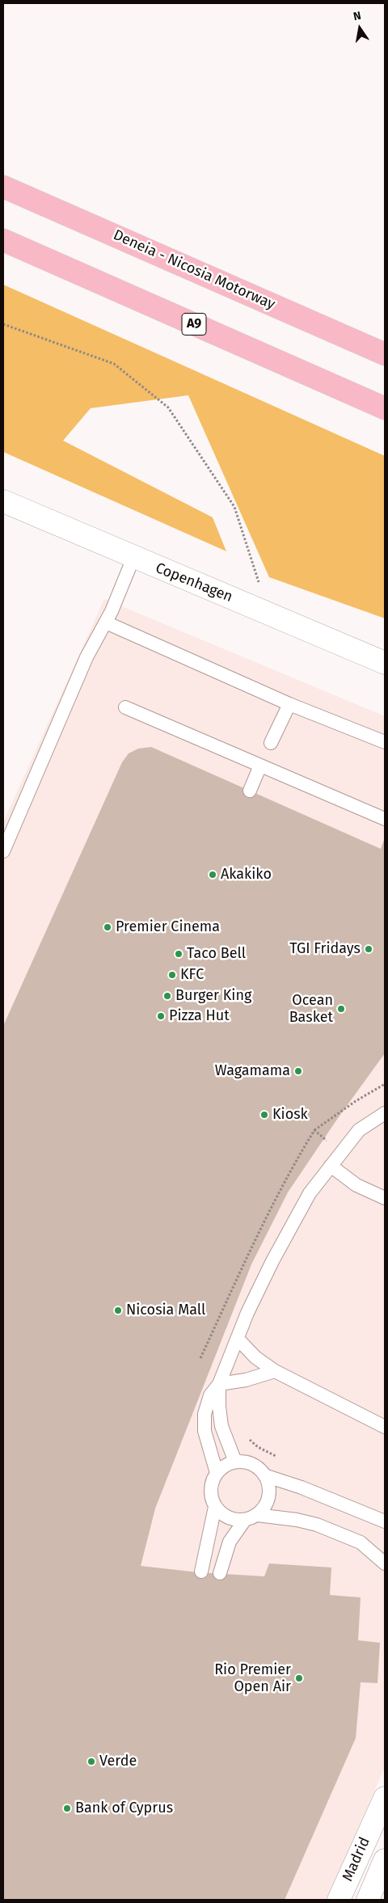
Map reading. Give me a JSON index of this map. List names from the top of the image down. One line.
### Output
{"streets":{"highway":["Deneia - Nicosia Motorway","A9"],"street":["Copenhagen","Madrid"]},"places":["Akakiko","Premier Cinema","TGI Fridays","Taco Bell","KFC","Burger King","Ocean Basket","Pizza Hut","Wagamama","Kiosk","Nicosia Mall","Rio Premier Open Air","Verde","Bank of Cyprus"],"north":"top"}
